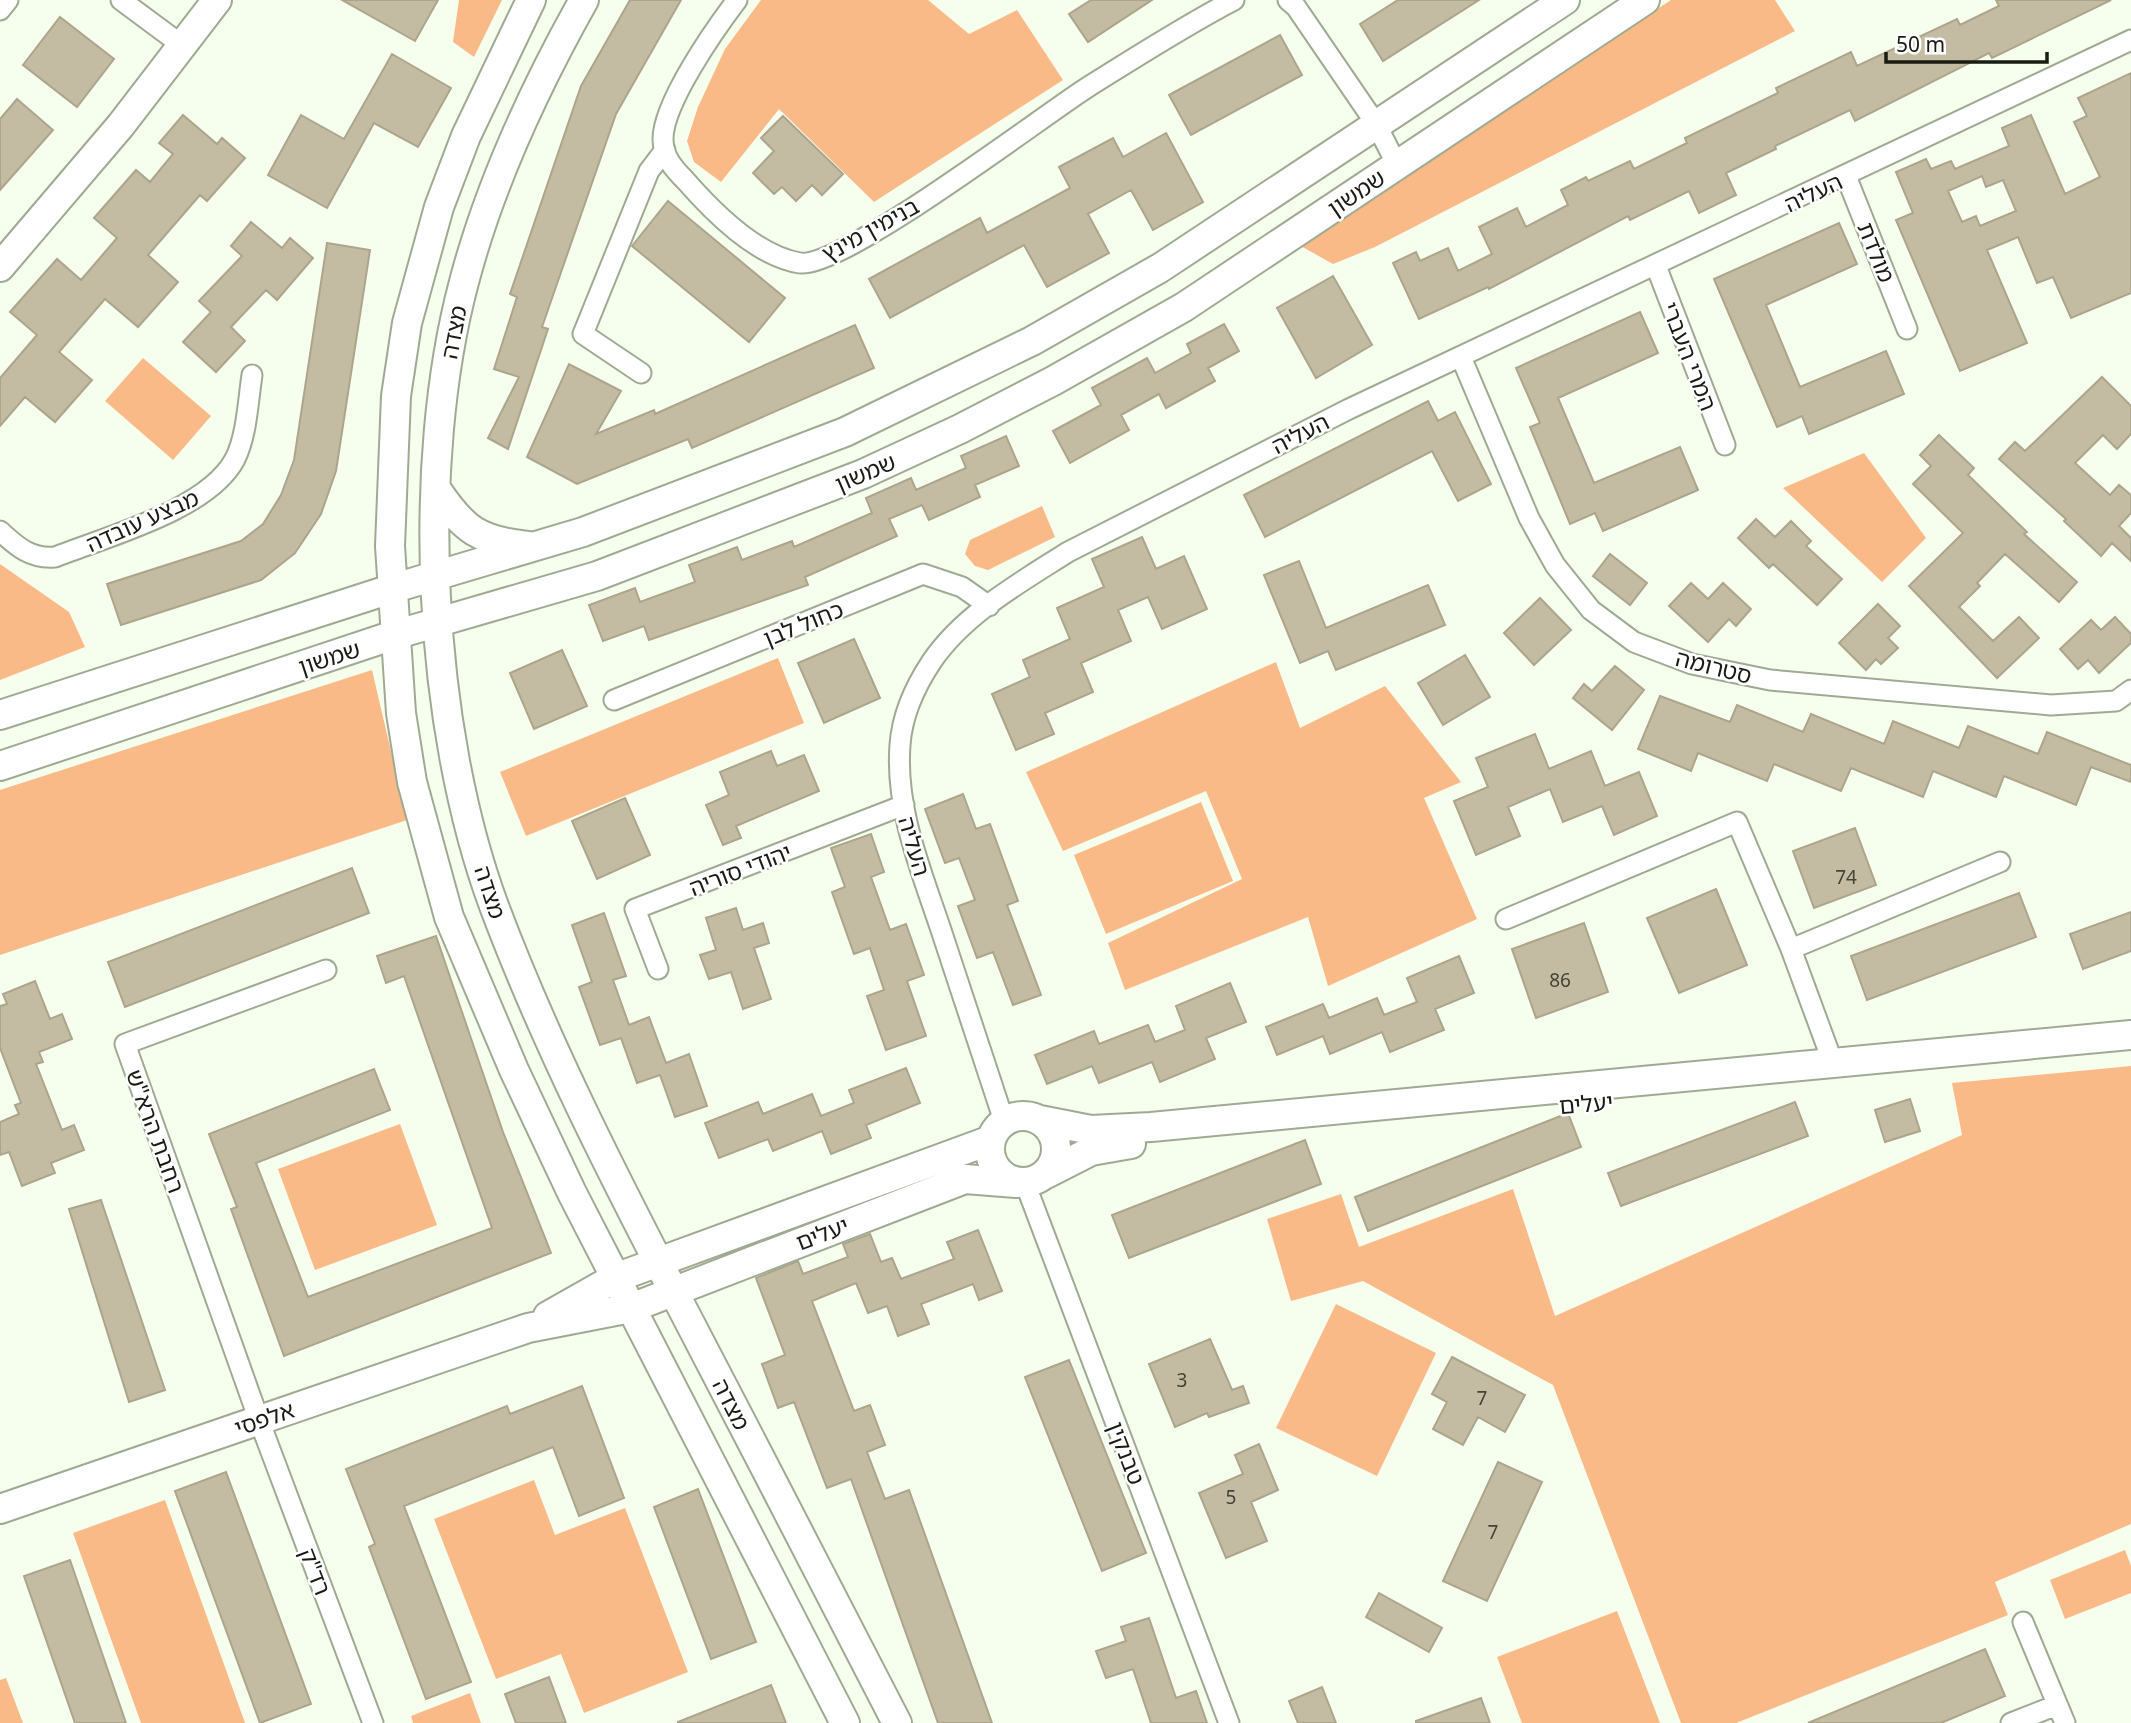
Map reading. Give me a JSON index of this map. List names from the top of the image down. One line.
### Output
{"streets":{"main road":["שמשון","מצדה","יעלים","אלפסי"],"street":["העליה","בנימין מינץ","מולדת","המרי העברי","מבצע עובדה","כחול לבן","סטרומה","יהודי סוריה","רחבת הרא\"ש","טבנקין","רד\"ק"]},"crossings":[["שמשון","מצדה"],["העליה","מולדת"],["העליה","המרי העברי"],["העליה","כחול לבן"],["העליה","סטרומה"],["העליה","יהודי סוריה"],["העליה","יעלים"],["העליה","טבנקין"],["מצדה","יעלים"],["מצדה","אלפסי"],["יעלים","אלפסי"],["יעלים","טבנקין"],["רחבת הרא\"ש","אלפסי"],["רחבת הרא\"ש","רד\"ק"],["אלפסי","רד\"ק"]],"house_numbers":["74","86","3","7","5","7"],"scale_bar":"50 m"}
